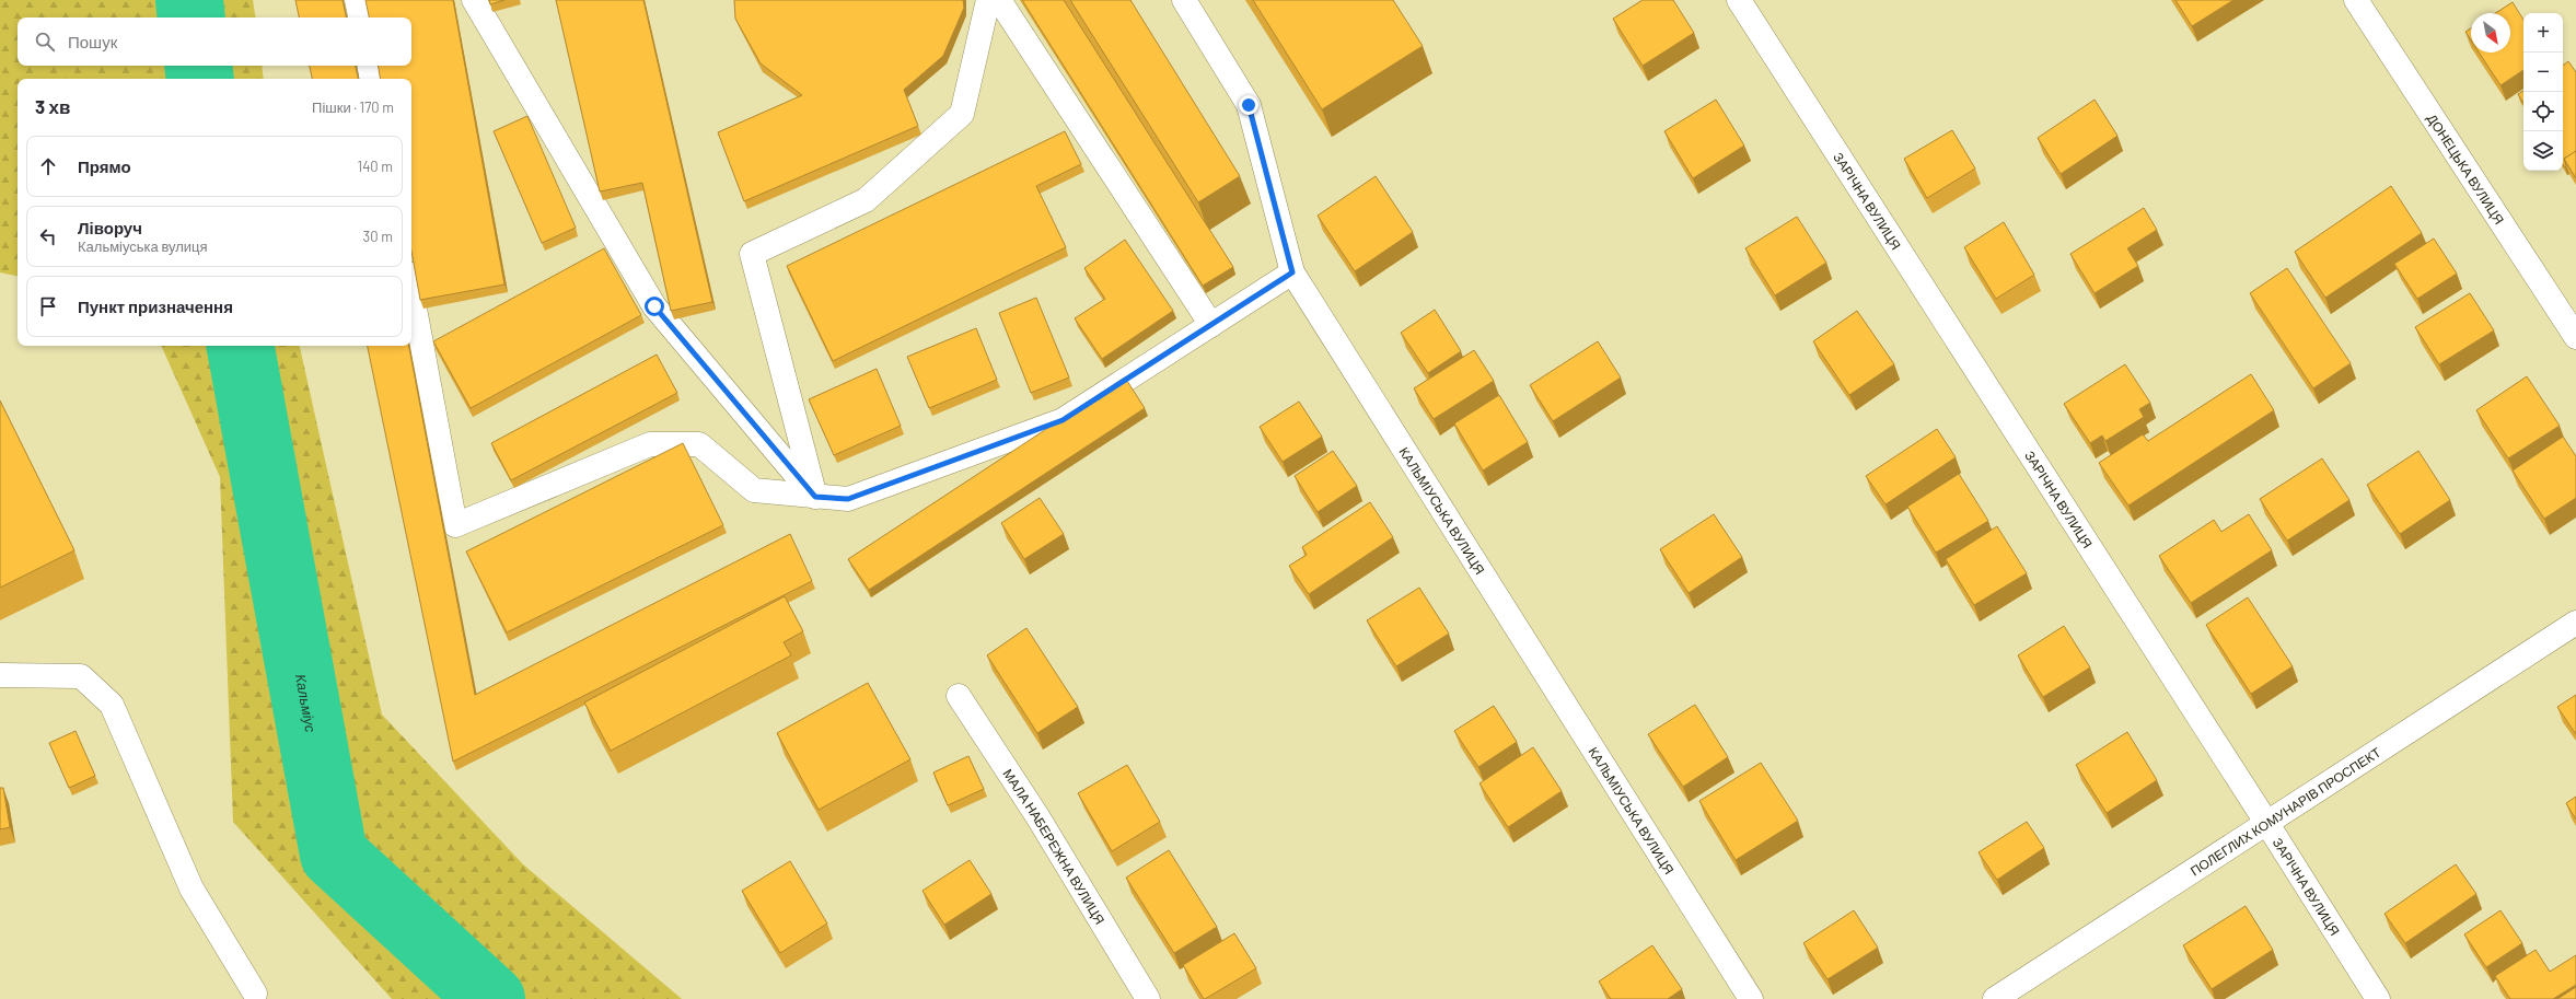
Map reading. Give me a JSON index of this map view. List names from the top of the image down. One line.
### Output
{"streets":{"street":["ДОНЕЦЬКА ВУЛИЦЯ","ЗАРІЧНА ВУЛИЦЯ","КАЛЬМІУСЬКА ВУЛИЦЯ","ПОЛЕГЛИХ КОМУНАРІВ ПРОСПЕКТ","МАЛА НАБЕРЕЖНА ВУЛИЦЯ"]},"crossings":[["ЗАРІЧНА ВУЛИЦЯ","ПОЛЕГЛИХ КОМУНАРІВ ПРОСПЕКТ"]],"water":["Кальміус"],"north":"bottom right","page":{"map_buttons":["+","−"],"search":"Пошук","heading":["3 хв","Пішки · 170 m"],"list":[["Прямо","140 m"],["Ліворуч","Кальміуська вулиця","30 m"],"Пункт призначення"]}}
